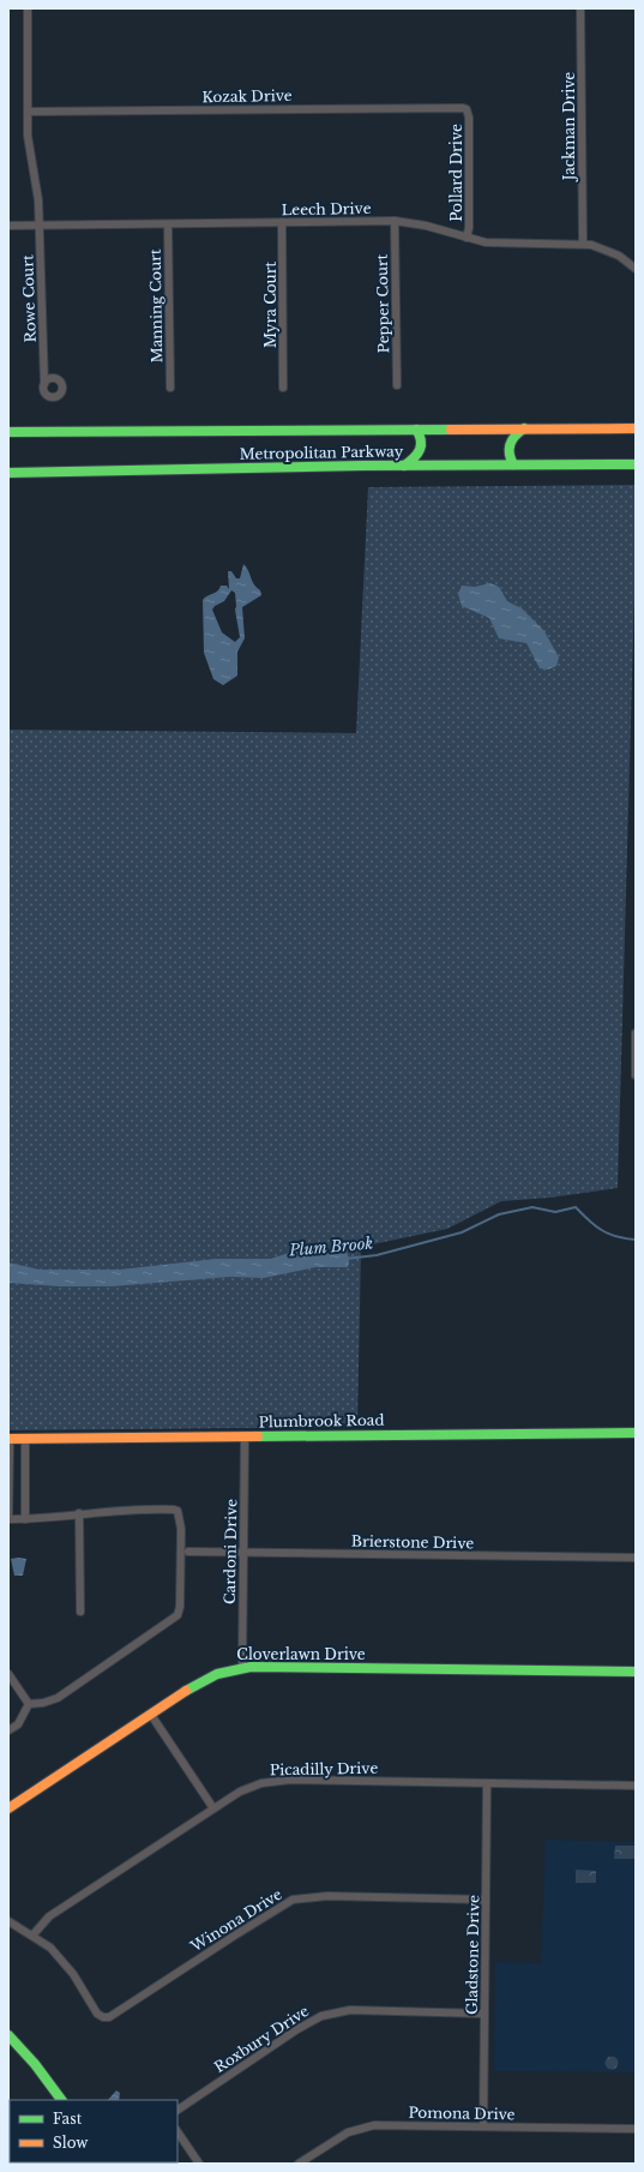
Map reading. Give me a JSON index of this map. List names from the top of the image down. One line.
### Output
{"streets":{"street":["Kozak Drive","Jackman Drive","Pollard Drive","Leech Drive","Rowe Court","Pepper Court","Myra Court","Manning Court","Metropolitan Parkway","Plumbrook Road","Brierstone Drive","Cardoni Drive","Cloverlawn Drive","Picadilly Drive","Winona Drive","Gladstone Drive","Roxbury Drive","Pomona Drive"]},"crossings":[["Kozak Drive","Pollard Drive"],["Kozak Drive","Rowe Court"],["Jackman Drive","Leech Drive"],["Pollard Drive","Leech Drive"],["Leech Drive","Rowe Court"],["Leech Drive","Pepper Court"],["Leech Drive","Myra Court"],["Leech Drive","Manning Court"],["Plumbrook Road","Cardoni Drive"],["Brierstone Drive","Cardoni Drive"],["Cardoni Drive","Cloverlawn Drive"],["Picadilly Drive","Winona Drive"],["Picadilly Drive","Gladstone Drive"],["Winona Drive","Gladstone Drive"],["Gladstone Drive","Roxbury Drive"],["Gladstone Drive","Pomona Drive"]],"water":["Plum Brook"],"legend":["Fast","Slow"]}
